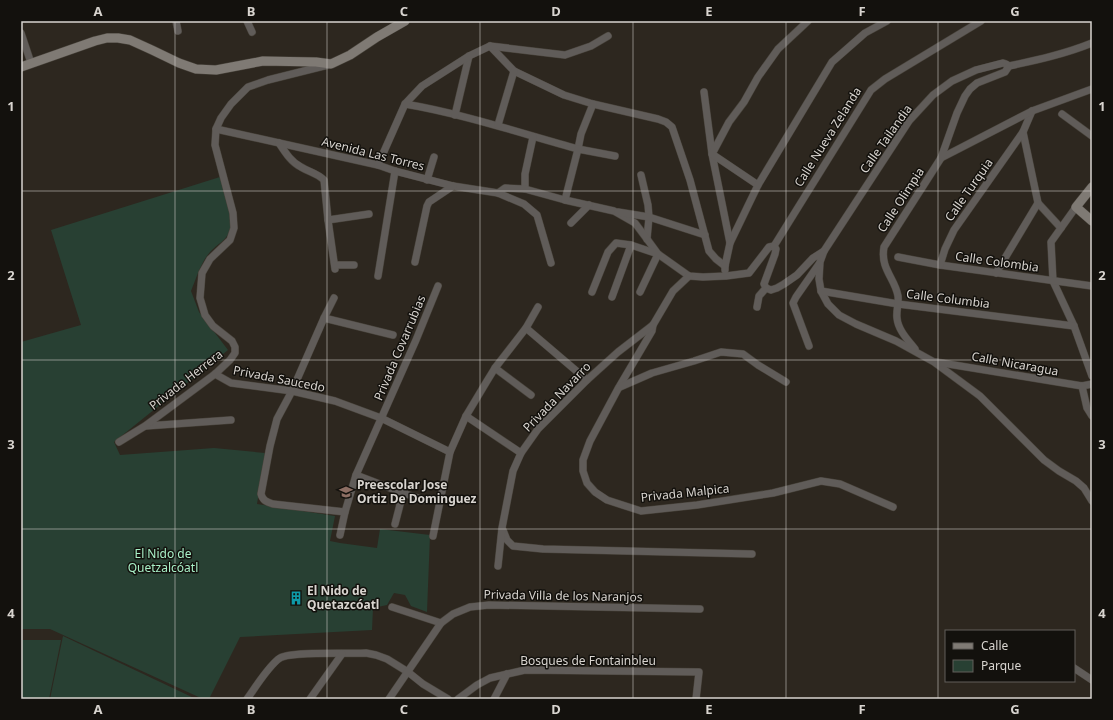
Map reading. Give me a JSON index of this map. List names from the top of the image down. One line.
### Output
{"streets":{"street":["Calle Nueva Zelanda","Calle Tailandia","Avenida Las Torres","Calle Turquia","Calle Olimpia","Calle Colombia","Calle Columbia","Privada Covarrubias","Calle Nicaragua","Privada Saucedo","Privada Herrera","Privada Navarro","Privada Malpica","Privada Villa de los Naranjos","Bosques de Fontainbleu"]},"crossings":[["Calle Tailandia","Calle Olimpia"],["Avenida Las Torres","Privada Herrera"],["Calle Turquia","Calle Colombia"],["Calle Olimpia","Calle Columbia"],["Privada Covarrubias","Privada Saucedo"],["Privada Saucedo","Privada Herrera"],["Privada Navarro","Privada Malpica"]],"parks":["El Nido de Quetzalcóatl"],"places":{"school or university":["Preescolar Jose Ortiz De Dominguez"],"building":["El Nido de Quetazcóatl"]},"legend":["Calle","Parque"],"grid":{"columns":["A","B","C","D","E","F","G"],"rows":["1","2","3","4"]}}
